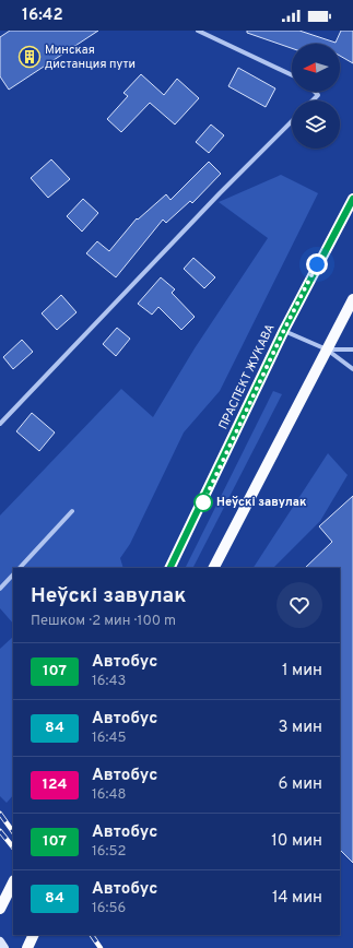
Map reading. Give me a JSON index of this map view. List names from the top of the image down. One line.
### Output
{"streets":{"main road":["ПРАСПЕКТ ЖУКАВА"]},"places":{"building":["Минская дистанция пути"],"other":["Неўскі завулак"]},"lines":["bus line 107"],"north":"left","page":{"status":"16:42","heading":["Неўскі завулак","Пешком · 2 мин · 100 m"],"list":[{"mark":"107","name":"Автобус","note":"16:43","value":"1 мин"},{"mark":"84","name":"Автобус","note":"16:45","value":"3 мин"},{"mark":"124","name":"Автобус","note":"16:48","value":"6 мин"},{"mark":"107","name":"Автобус","note":"16:52","value":"10 мин"},{"mark":"84","name":"Автобус","note":"16:56","value":"14 мин"}]}}
